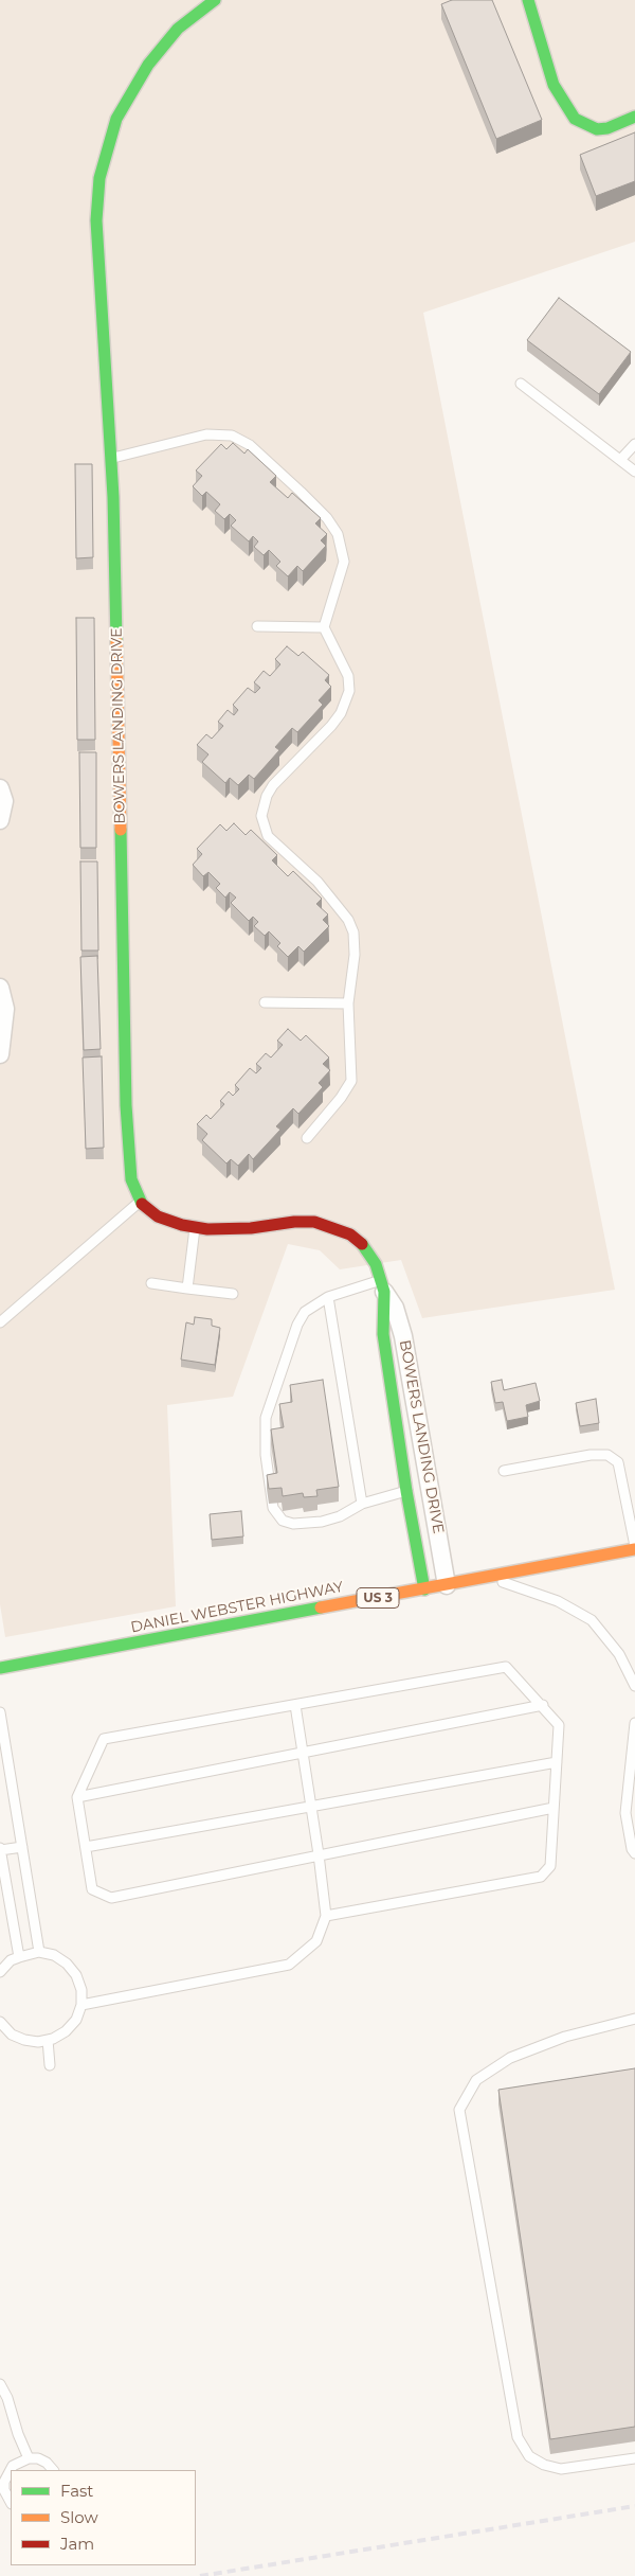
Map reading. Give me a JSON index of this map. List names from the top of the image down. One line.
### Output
{"streets":{"street":["BOWERS LANDING DRIVE","US 3","DANIEL WEBSTER HIGHWAY"]},"crossings":[["BOWERS LANDING DRIVE","DANIEL WEBSTER HIGHWAY"]],"legend":["Fast","Slow","Jam"]}
